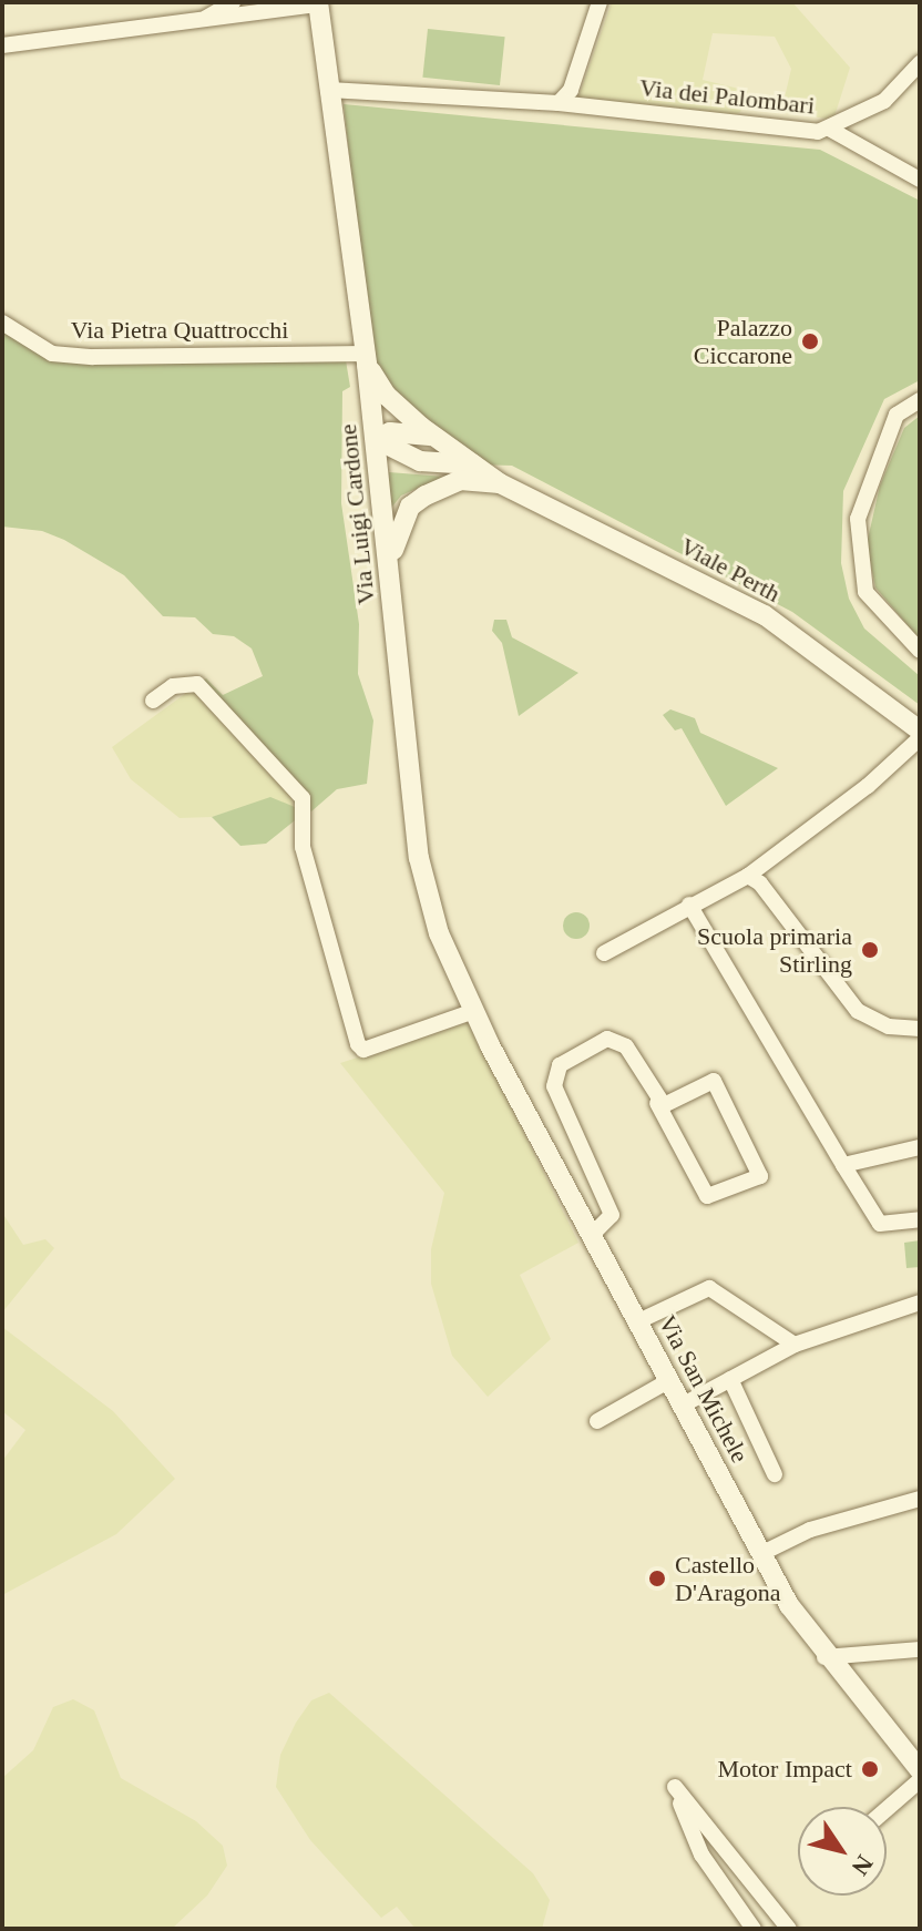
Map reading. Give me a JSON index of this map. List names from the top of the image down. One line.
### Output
{"streets":{"street":["Via dei Palombari","Via Pietra Quattrocchi","Via Luigi Cardone","Viale Perth","Via San Michele"]},"crossings":[["Via dei Palombari","Via Luigi Cardone"],["Via Pietra Quattrocchi","Via Luigi Cardone"],["Via Pietra Quattrocchi","Viale Perth"],["Via Luigi Cardone","Viale Perth"],["Via Luigi Cardone","Via San Michele"]],"places":["Palazzo Ciccarone","Scuola primaria Stirling","Castello D'Aragona","Motor Impact"],"north":"bottom right"}
